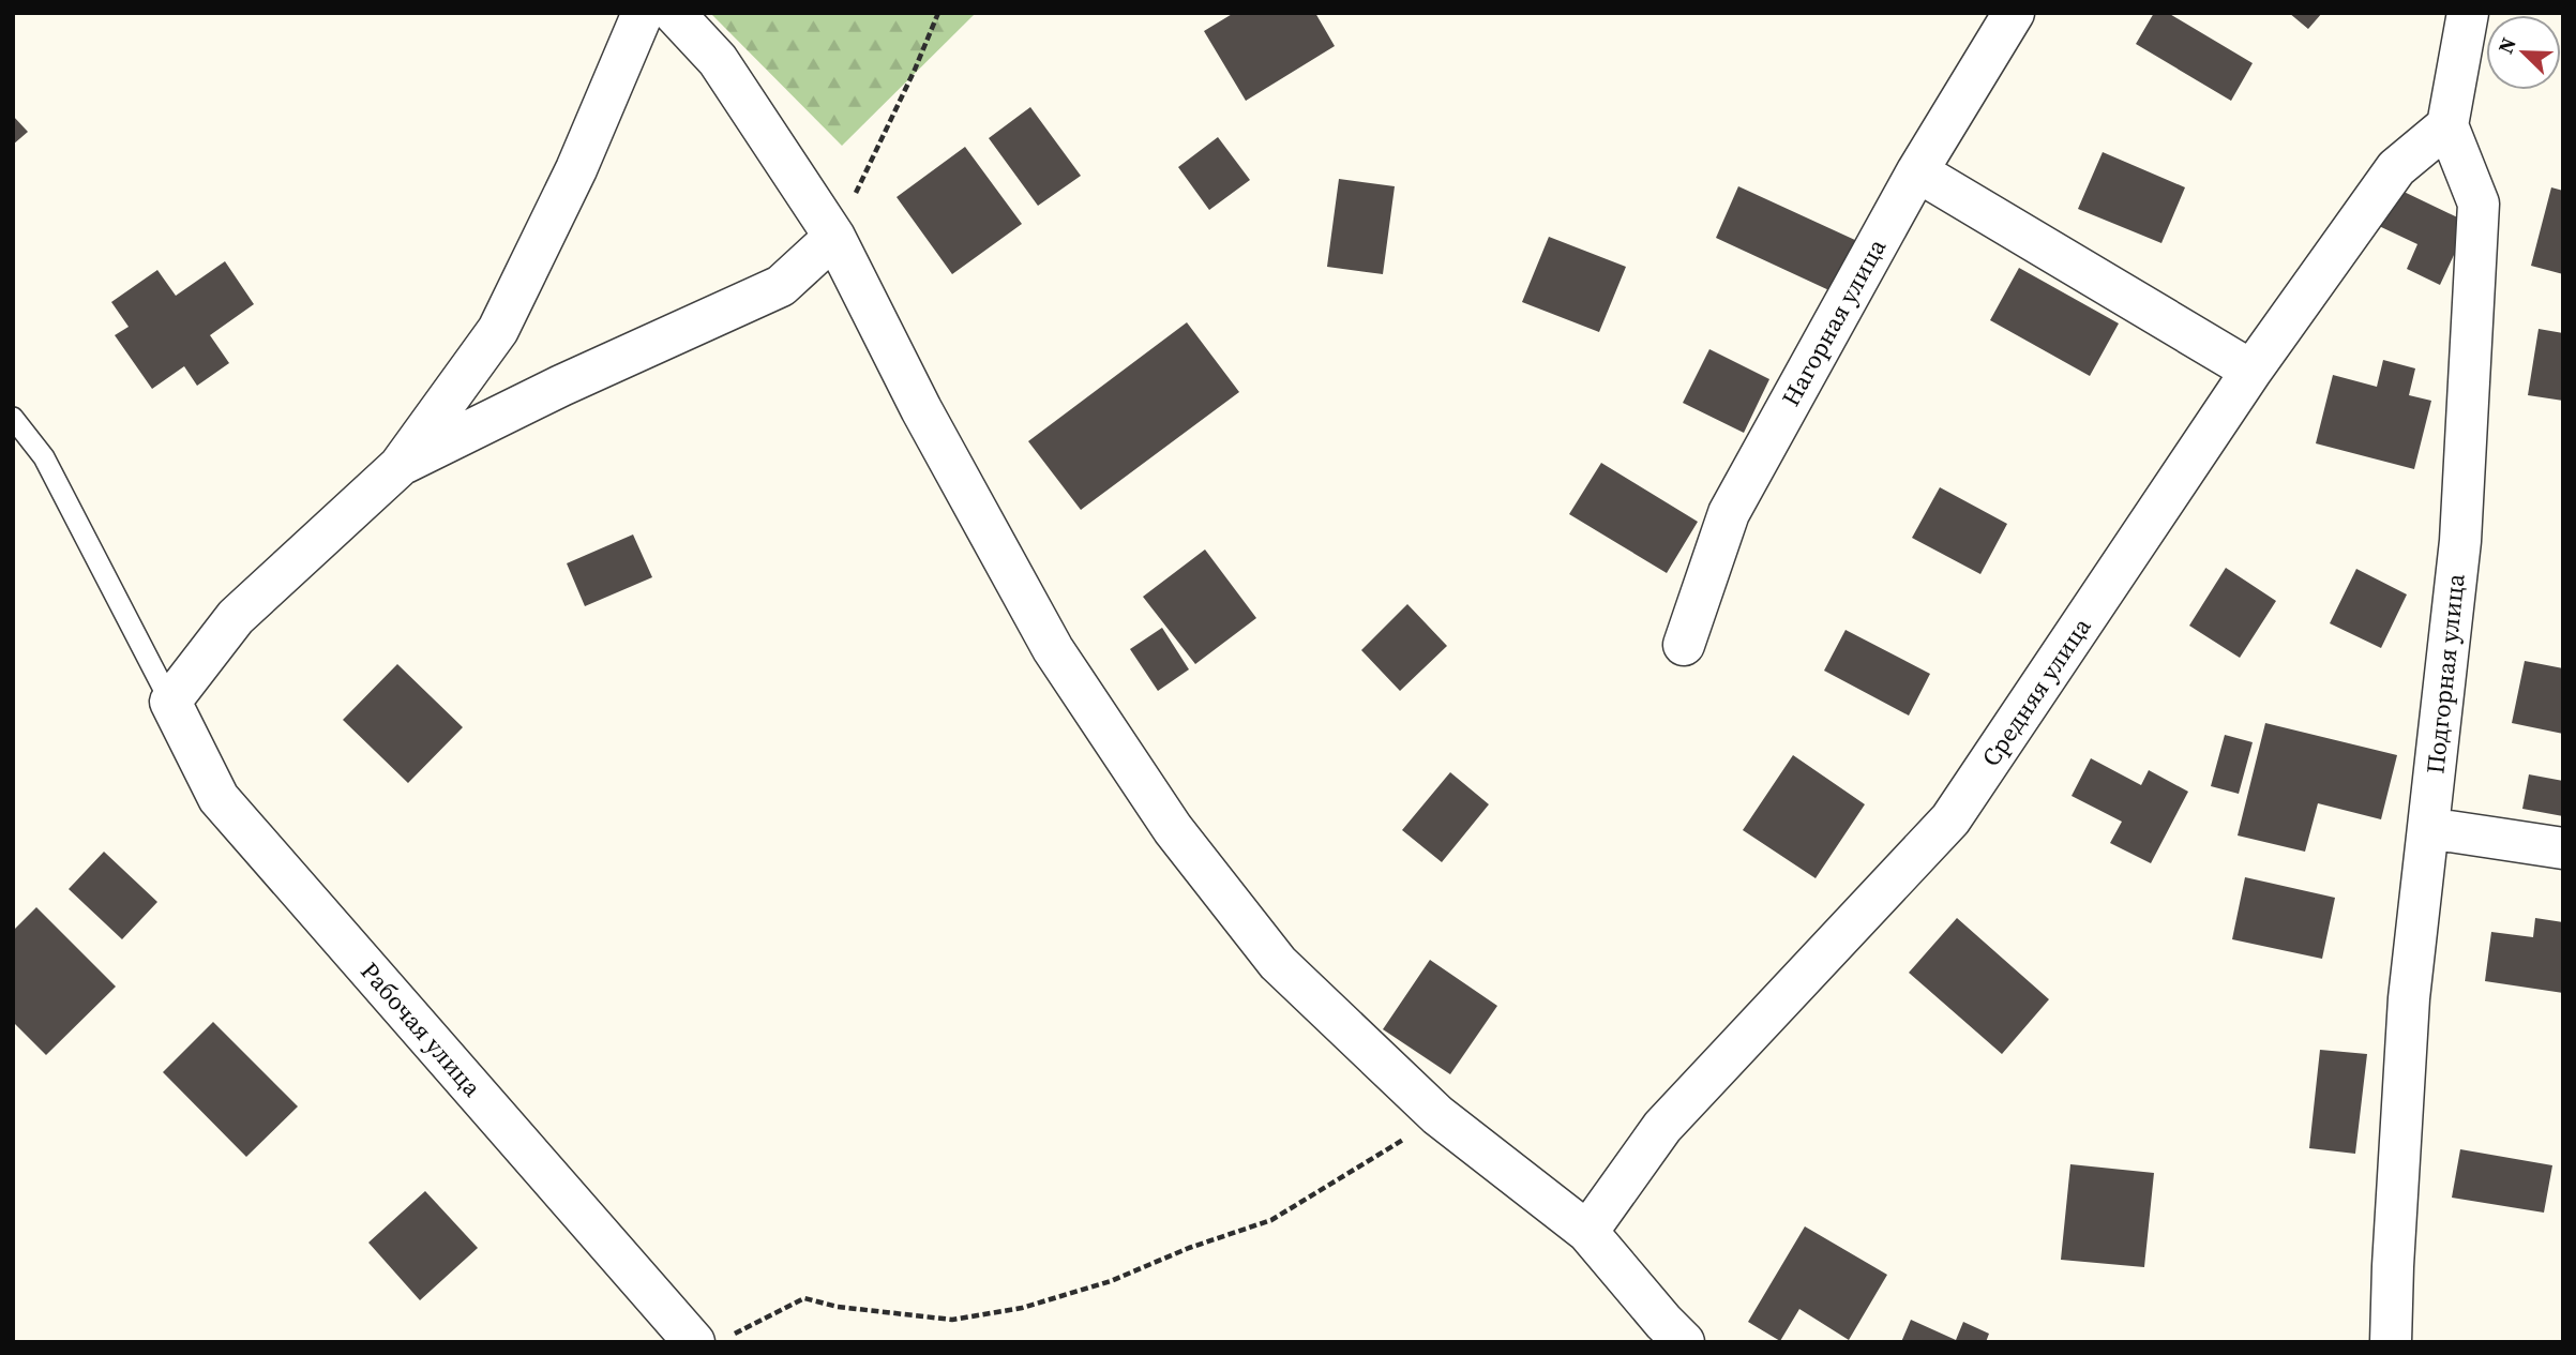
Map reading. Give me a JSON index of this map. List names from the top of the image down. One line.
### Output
{"streets":{"street":["Нагорная улица","Подгорная улица","Средняя улица","Рабочая улица"]},"crossings":[["Подгорная улица","Средняя улица"]],"north":"top left"}
